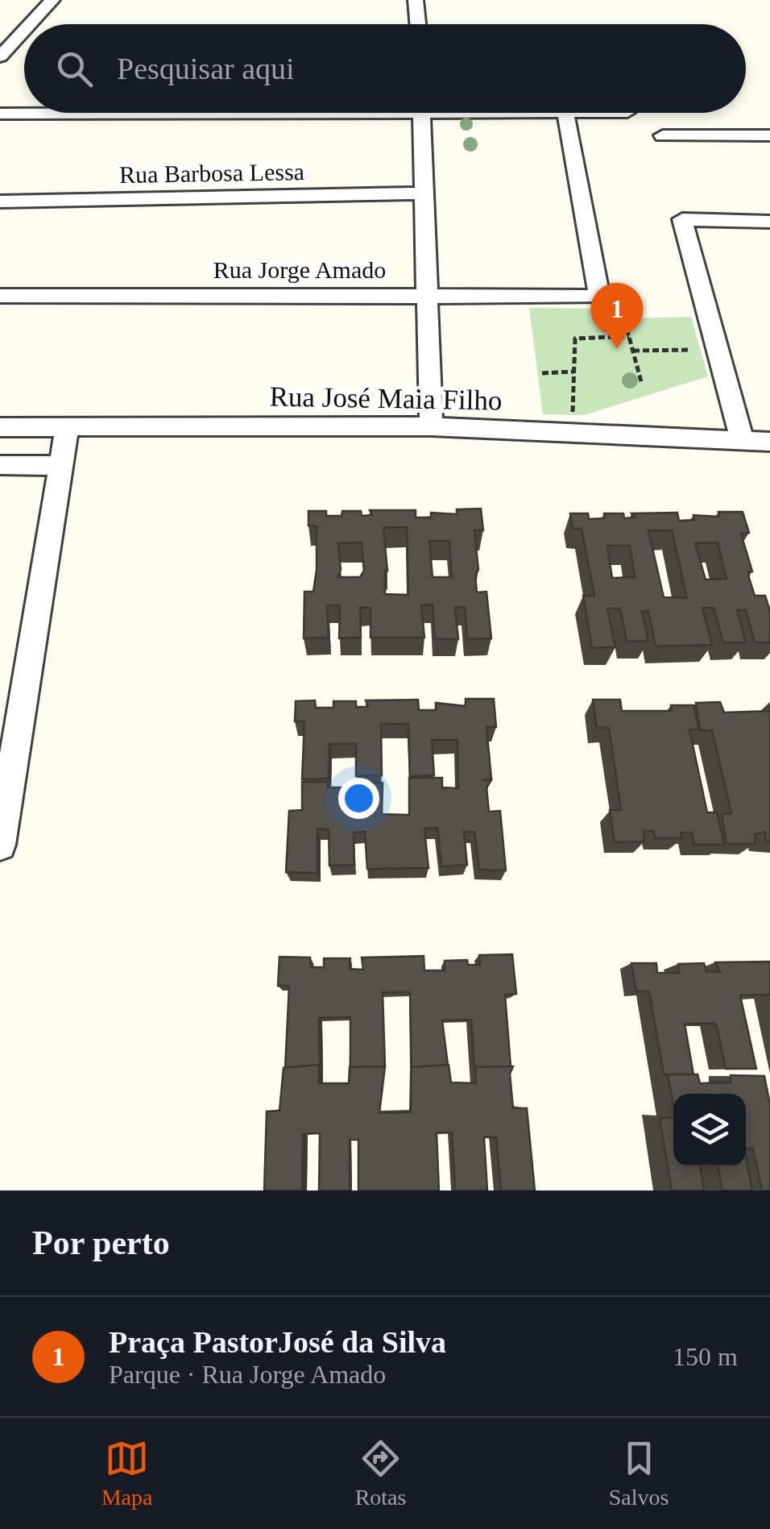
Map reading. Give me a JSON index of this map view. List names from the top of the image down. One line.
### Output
{"streets":{"street":["Rua Barbosa Lessa","Rua Jorge Amado","Rua José Maia Filho"]},"page":{"search":"Pesquisar aqui","pins":"1","heading":"Por perto","list":[{"mark":"1","name":"Praça PastorJosé da Silva","note":"Parque · Rua Jorge Amado","value":"150 m"}],"nav":["Mapa","Rotas","Salvos"]}}
